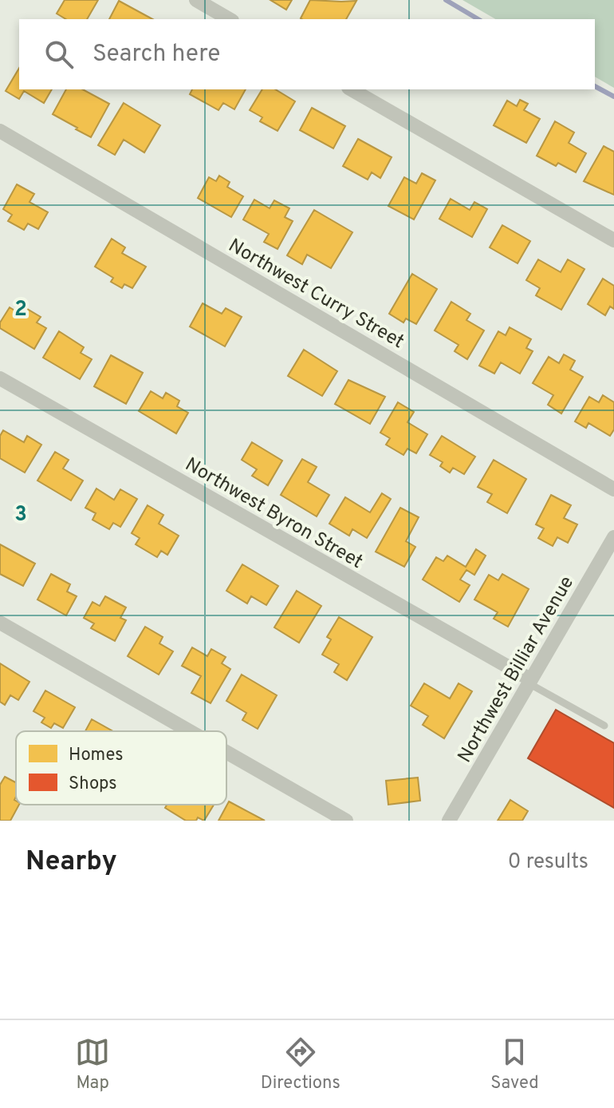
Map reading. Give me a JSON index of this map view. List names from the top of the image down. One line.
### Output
{"streets":{"street":["Northwest Curry Street","Northwest Byron Street","Northwest Billiar Avenue"]},"crossings":[["Northwest Byron Street","Northwest Billiar Avenue"]],"legend":["Homes","Shops"],"page":{"search":"Search here","heading":["Nearby","0 results"],"nav":["Map","Directions","Saved"]},"grid":{"rows":["2","3"]}}
